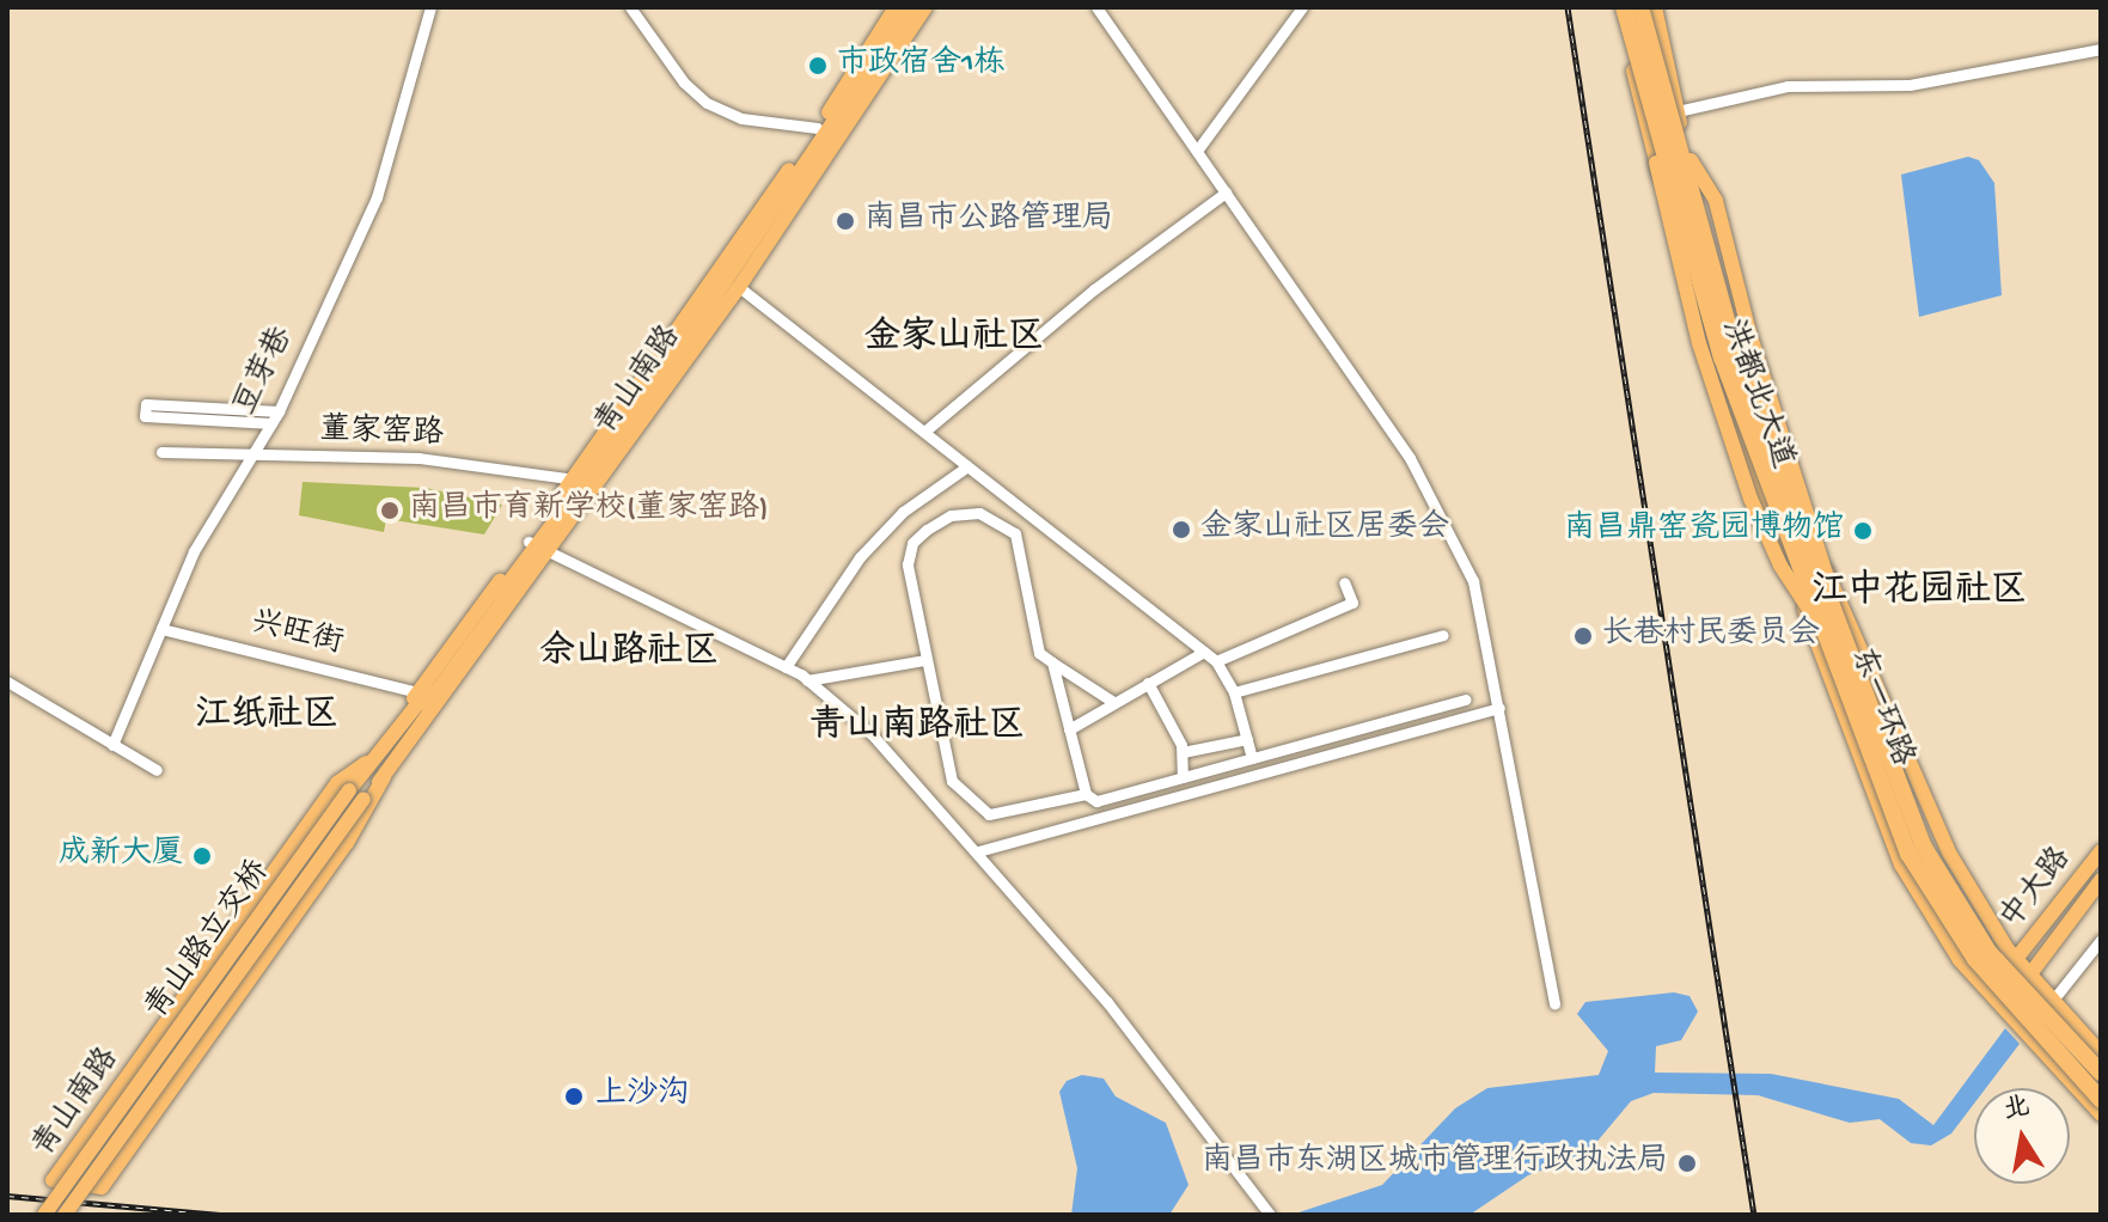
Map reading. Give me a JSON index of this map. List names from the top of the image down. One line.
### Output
{"streets":{"highway":["东一环路"],"main road":["青山南路","洪都北大道","中大路","青山路立交桥"],"street":["豆芽巷","董家窑路","兴旺街"]},"crossings":[["豆芽巷","董家窑路"],["豆芽巷","兴旺街"],["青山南路","董家窑路"],["青山南路","兴旺街"],["青山南路","青山路立交桥"],["洪都北大道","中大路"]],"districts":["金家山社区","江中花园社区","佘山路社区","江纸社区","青山南路社区"],"places":["市政宿舍1栋","南昌市公路管理局","南昌市育新学校(董家窑路)","金家山社区居委会","南昌鼎窑瓷园博物馆","长巷村民委员会","成新大厦","上沙沟","南昌市东湖区城市管理行政执法局"],"north":"top"}
